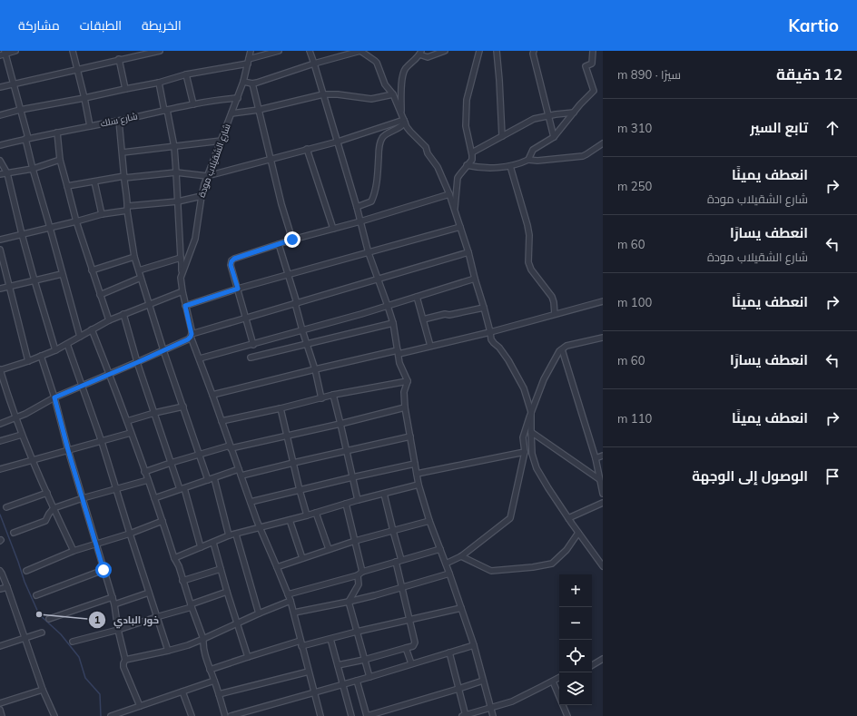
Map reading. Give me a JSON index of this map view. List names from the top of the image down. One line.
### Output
{"streets":{"street":["شارع سلك","شارع الشقيلاب مودة"]},"crossings":[["شارع سلك","شارع الشقيلاب مودة"]],"places":["خور البادي"],"page":{"header":"Kartio","nav":["الخريطة","الطبقات","مشاركة"],"heading":["12 دقيقة","سيرًا · 890 m"],"list":[["تابع السير","310 m"],["انعطف يمينًا","شارع الشقيلاب مودة","250 m"],["انعطف يسارًا","شارع الشقيلاب مودة","60 m"],["انعطف يمينًا","100 m"],["انعطف يسارًا","60 m"],["انعطف يمينًا","110 m"],"الوصول إلى الوجهة"],"map_buttons":["+","−"]}}
